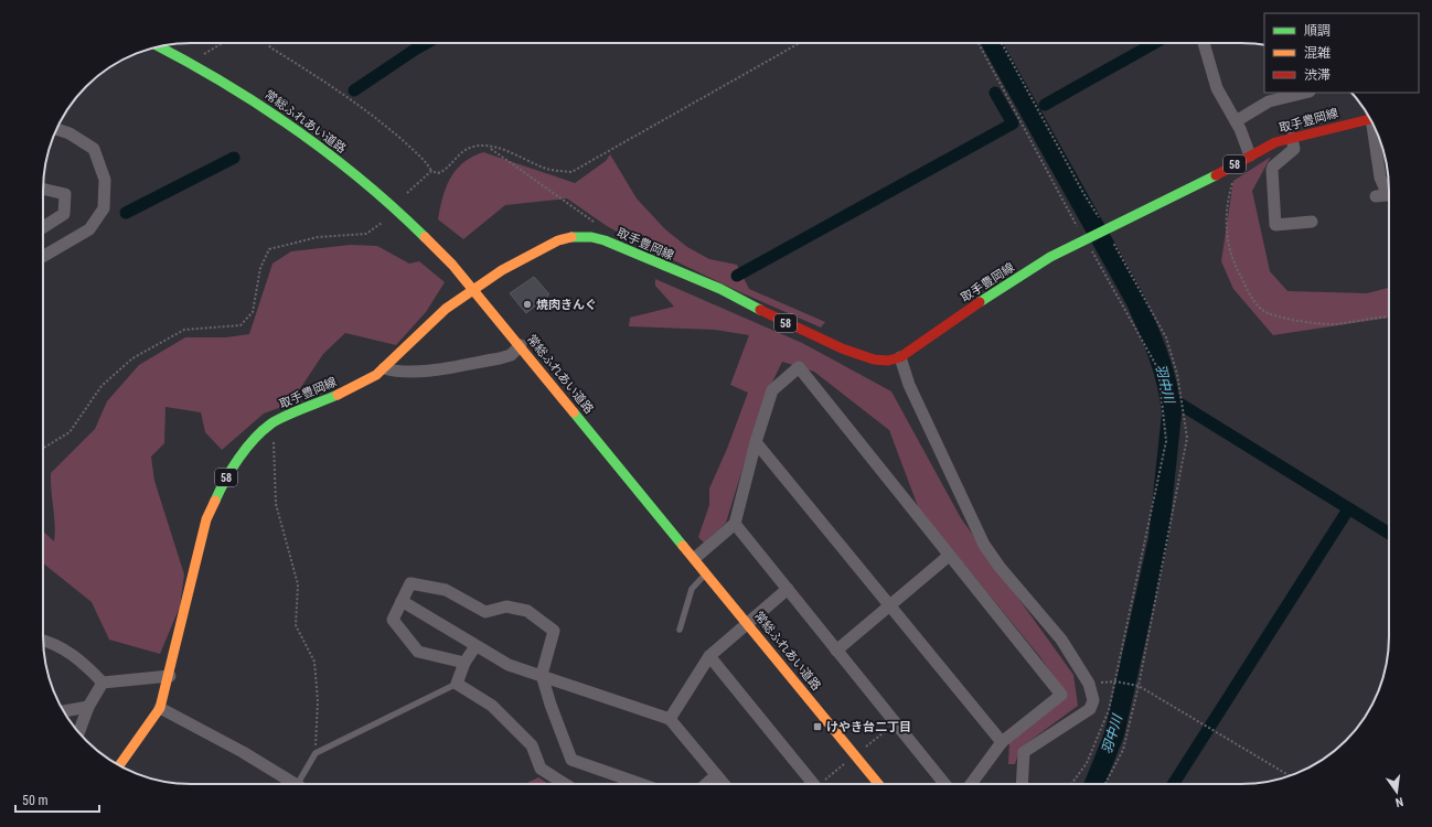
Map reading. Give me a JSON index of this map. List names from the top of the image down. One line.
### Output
{"streets":{"main road":["取手豊岡線","常総ふれあい道路","58"]},"crossings":[["取手豊岡線","常総ふれあい道路"]],"water":["羽中川"],"places":{"other":["焼肉きんぐ"],"transit":["けやき台二丁目"]},"legend":["順調","混雑","渋滞"],"scale_bar":"50 m","north":"bottom"}
